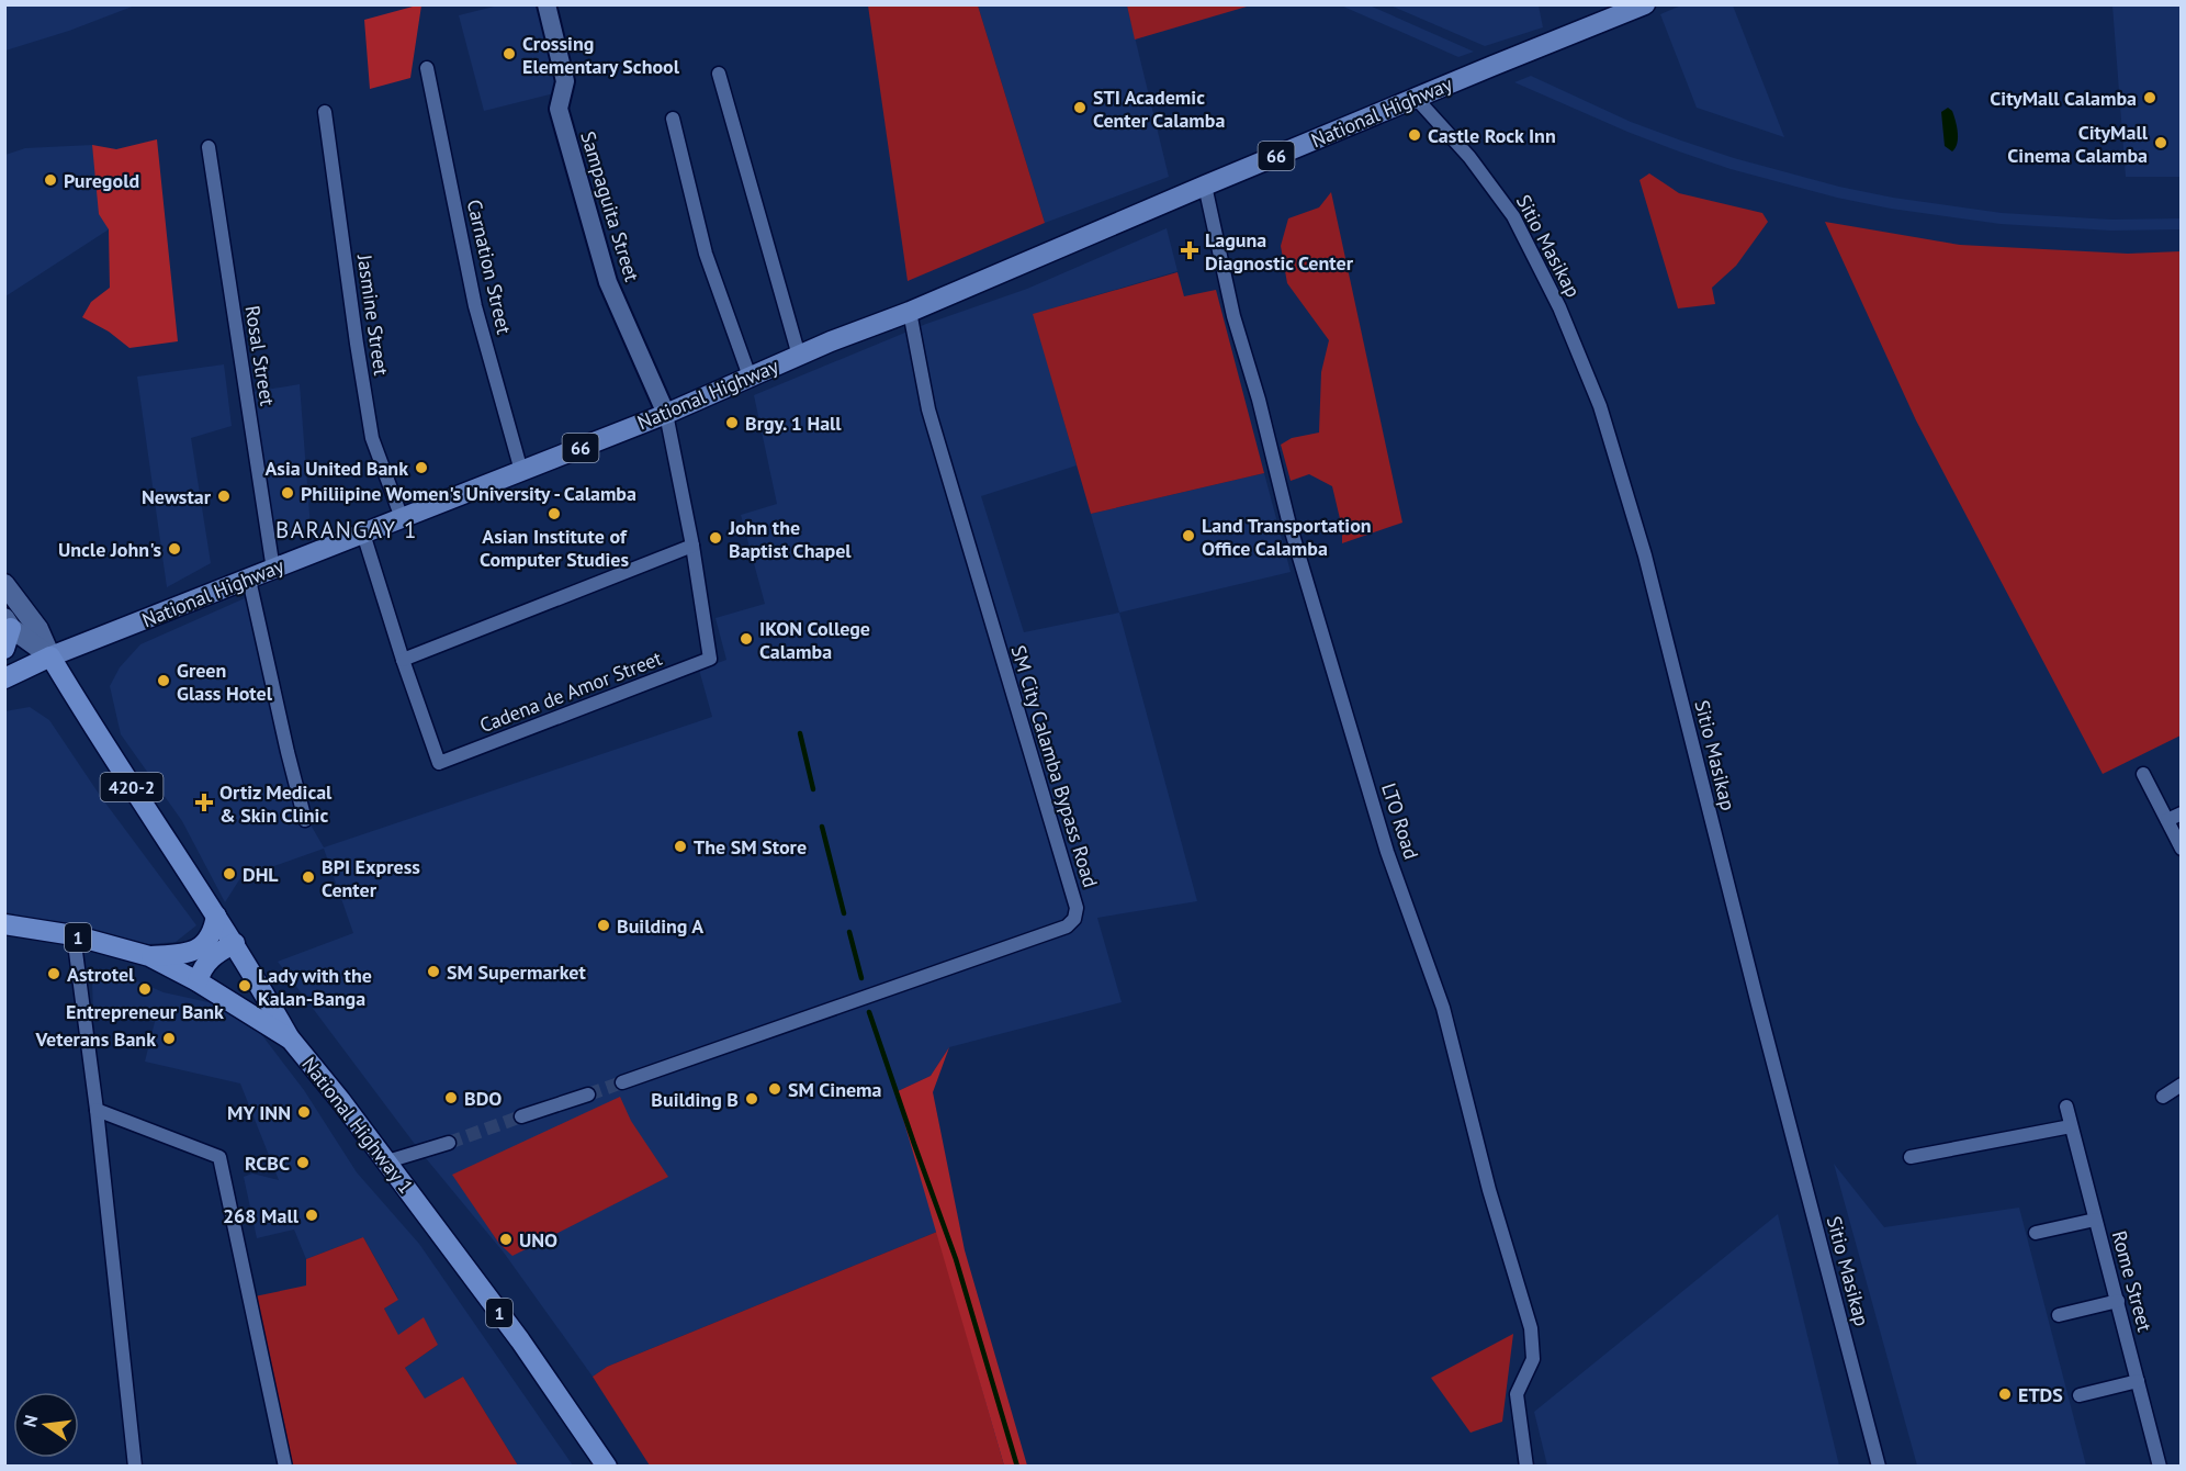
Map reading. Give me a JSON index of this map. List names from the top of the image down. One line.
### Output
{"streets":{"highway":["420-2","1","National Highway 1"],"main road":["National Highway","66"],"street":["Sampaguita Street","Sitio Masikap","Carnation Street","Jasmine Street","Rosal Street","Cadena de Amor Street","SM City Calamba Bypass Road","LTO Road","Rome Street"]},"crossings":[["National Highway","Sampaguita Street"],["National Highway","Sitio Masikap"],["National Highway","Carnation Street"],["National Highway","Jasmine Street"],["National Highway","Rosal Street"],["National Highway","Cadena de Amor Street"],["National Highway","SM City Calamba Bypass Road"],["National Highway","420-2"],["National Highway","LTO Road"],["Sampaguita Street","Cadena de Amor Street"],["420-2","1"],["420-2","National Highway 1"],["1","National Highway 1"]],"districts":["BARANGAY 1"],"places":{"other":["Crossing Elementary School","CityMall Calamba","STI Academic Center Calamba","Castle Rock Inn","CityMall Cinema Calamba","Puregold","Brgy. 1 Hall","Asia United Bank","Philiipine Women's University - Calamba","Newstar","Asian Institute of Computer Studies","Land Transportation Office Calamba","John the Baptist Chapel","Uncle John's","IKON College Calamba","Green Glass Hotel","The SM Store","DHL","BPI Express Center","Building A","SM Supermarket","Astrotel","Lady with the Kalan-Banga","Entrepreneur Bank","Veterans Bank","SM Cinema","BDO","Building B","MY INN","RCBC","268 Mall","UNO","ETDS"],"health":["Laguna Diagnostic Center","Ortiz Medical & Skin Clinic"]},"north":"left"}
